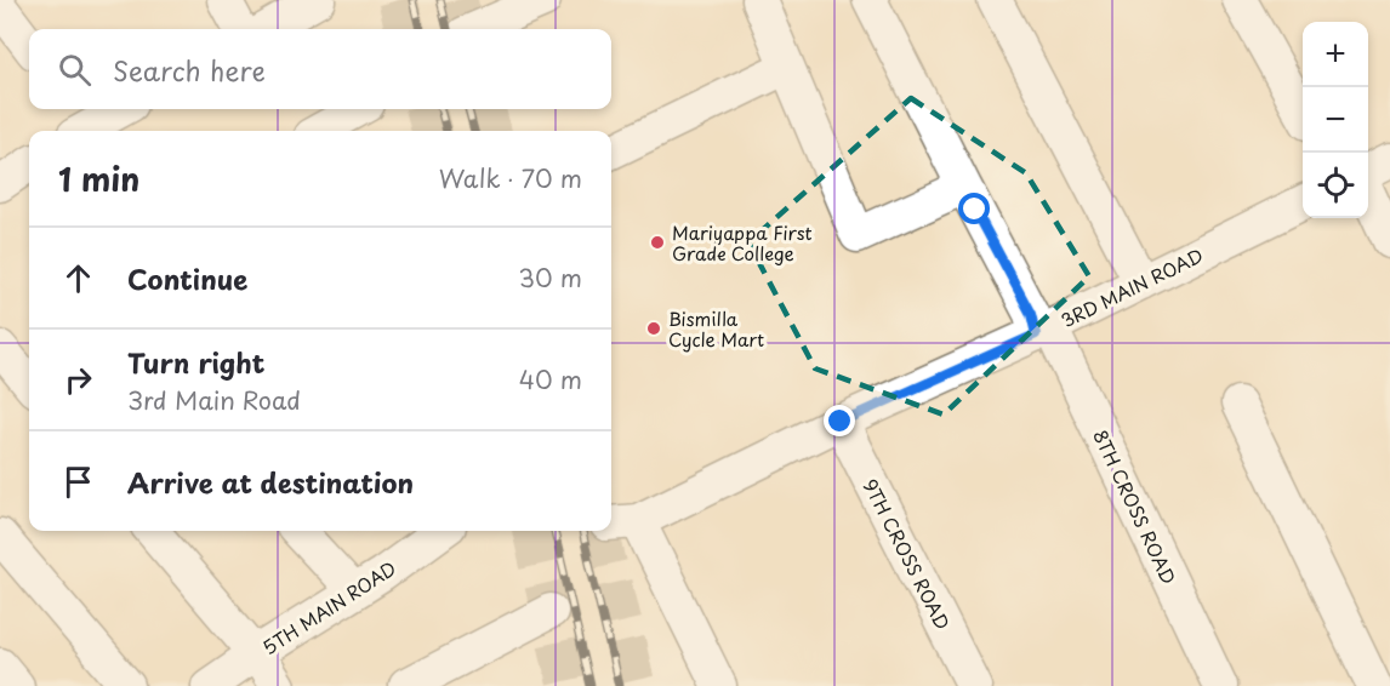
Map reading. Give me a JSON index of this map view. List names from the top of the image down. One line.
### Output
{"streets":{"street":["3RD MAIN ROAD","8TH CROSS ROAD","9TH CROSS ROAD","5TH MAIN ROAD"]},"crossings":[["3RD MAIN ROAD","8TH CROSS ROAD"],["3RD MAIN ROAD","9TH CROSS ROAD"]],"places":["Mariyappa First Grade College","Bismilla Cycle Mart"],"page":{"map_buttons":["+","−"],"search":"Search here","heading":["1 min","Walk · 70 m"],"list":[["Continue","30 m"],["Turn right","3rd Main Road","40 m"],"Arrive at destination"]}}
